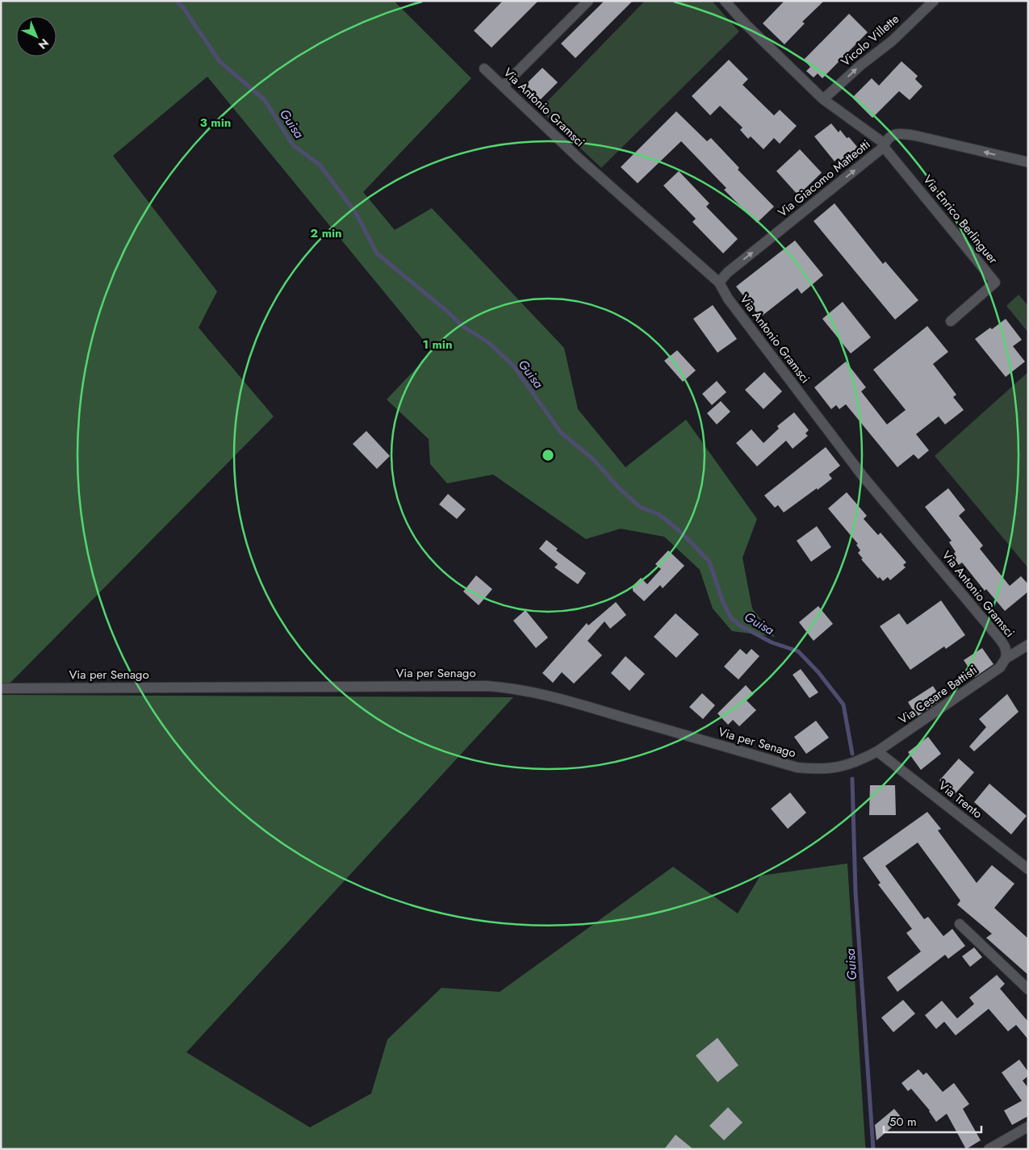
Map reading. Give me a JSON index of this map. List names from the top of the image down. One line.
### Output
{"streets":{"street":["Vicolo Villette","Via Antonio Gramsci","Via Giacomo Matteotti","Via Enrico Berlinguer","Via per Senago","Via Cesare Battisti","Via Trento"]},"crossings":[["Vicolo Villette","Via Enrico Berlinguer"],["Via Antonio Gramsci","Via Giacomo Matteotti"],["Via Antonio Gramsci","Via Cesare Battisti"],["Via Giacomo Matteotti","Via Enrico Berlinguer"],["Via per Senago","Via Cesare Battisti"],["Via Cesare Battisti","Via Trento"]],"one_way":["Vicolo Villette"],"water":["Guisa"],"scale_bar":"50 m","north":"bottom right","rings":["3 min","2 min","1 min"]}
